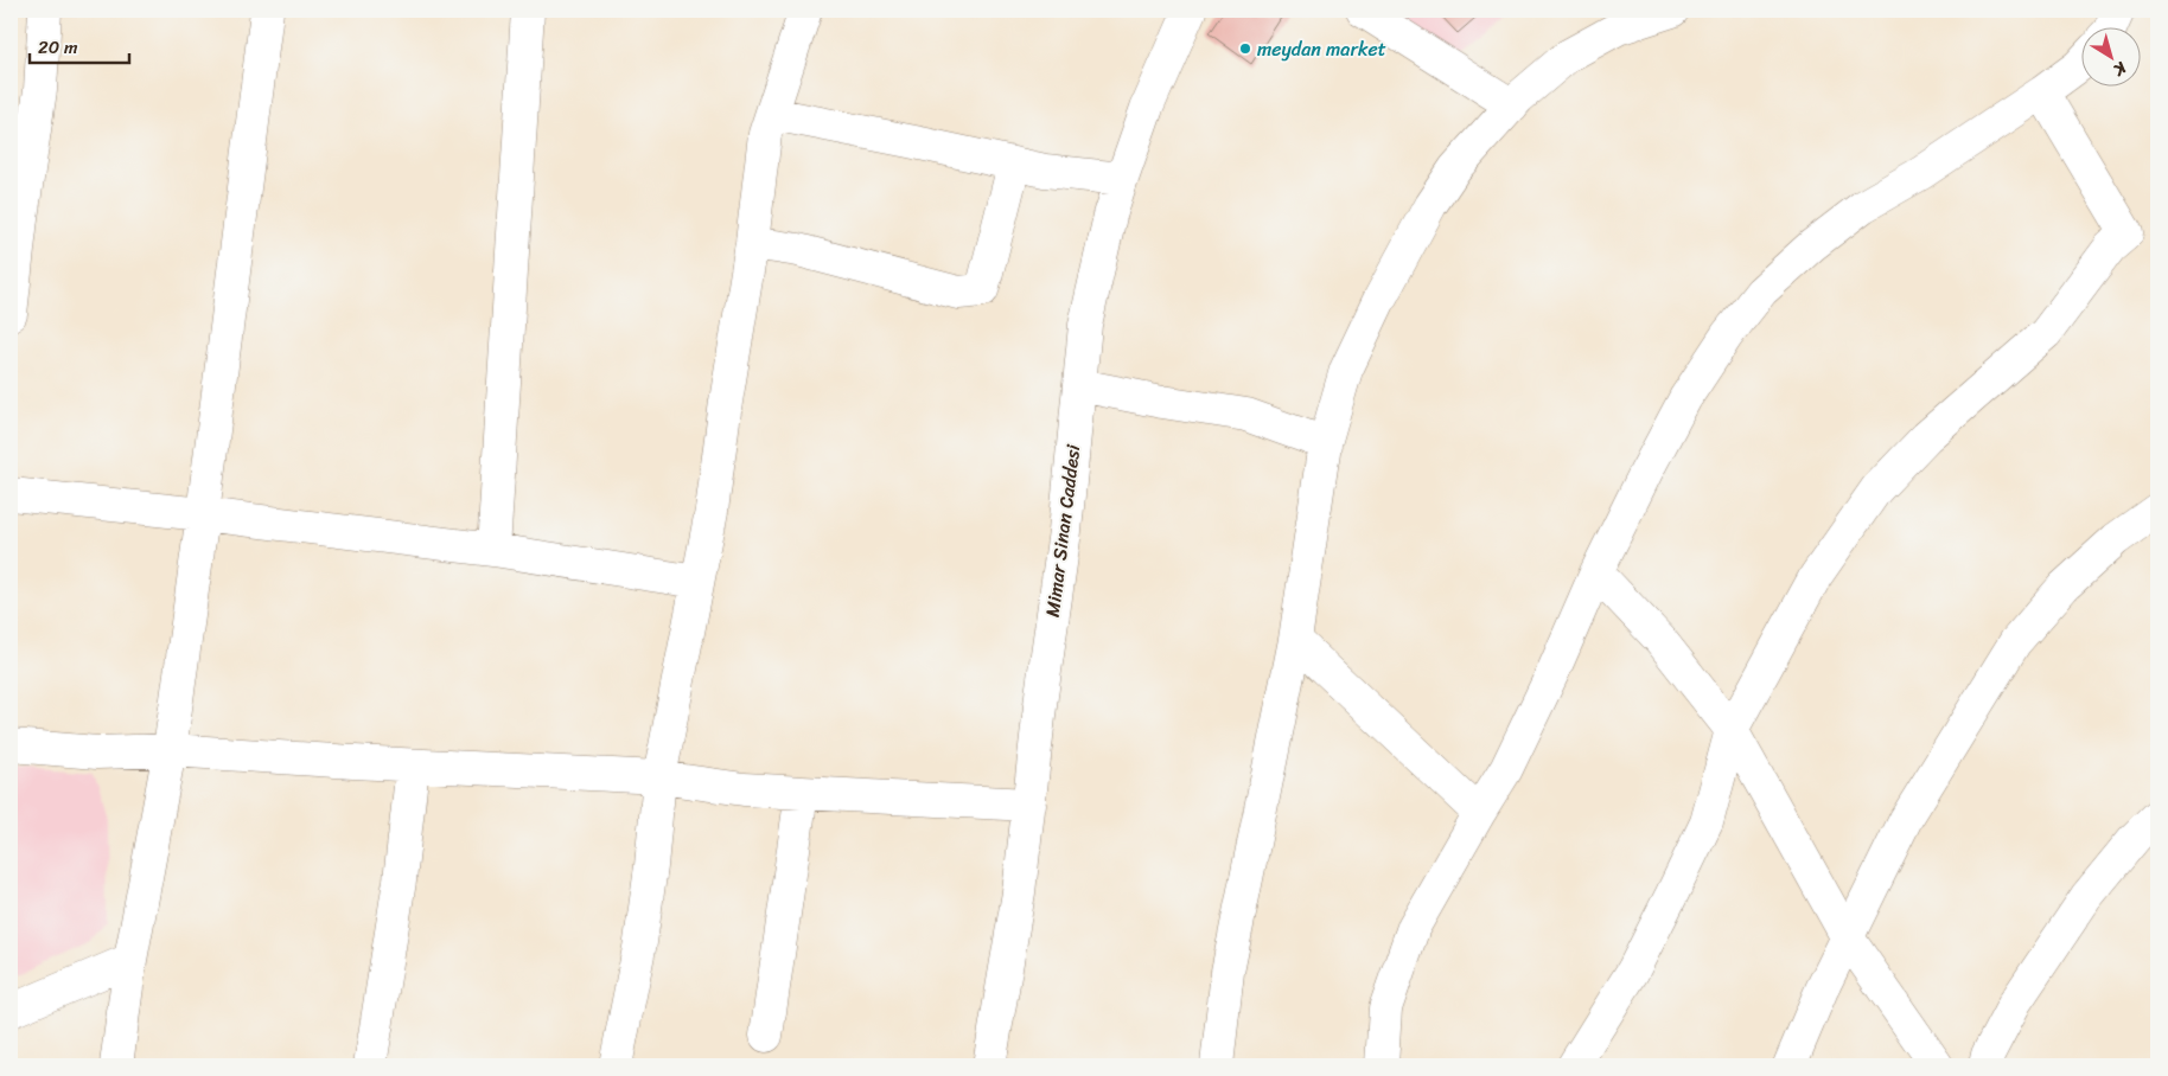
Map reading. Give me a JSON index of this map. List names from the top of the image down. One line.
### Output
{"streets":{"street":["Mimar Sinan Caddesi"]},"places":["meydan market"],"scale_bar":"20 m","north":"bottom right"}
